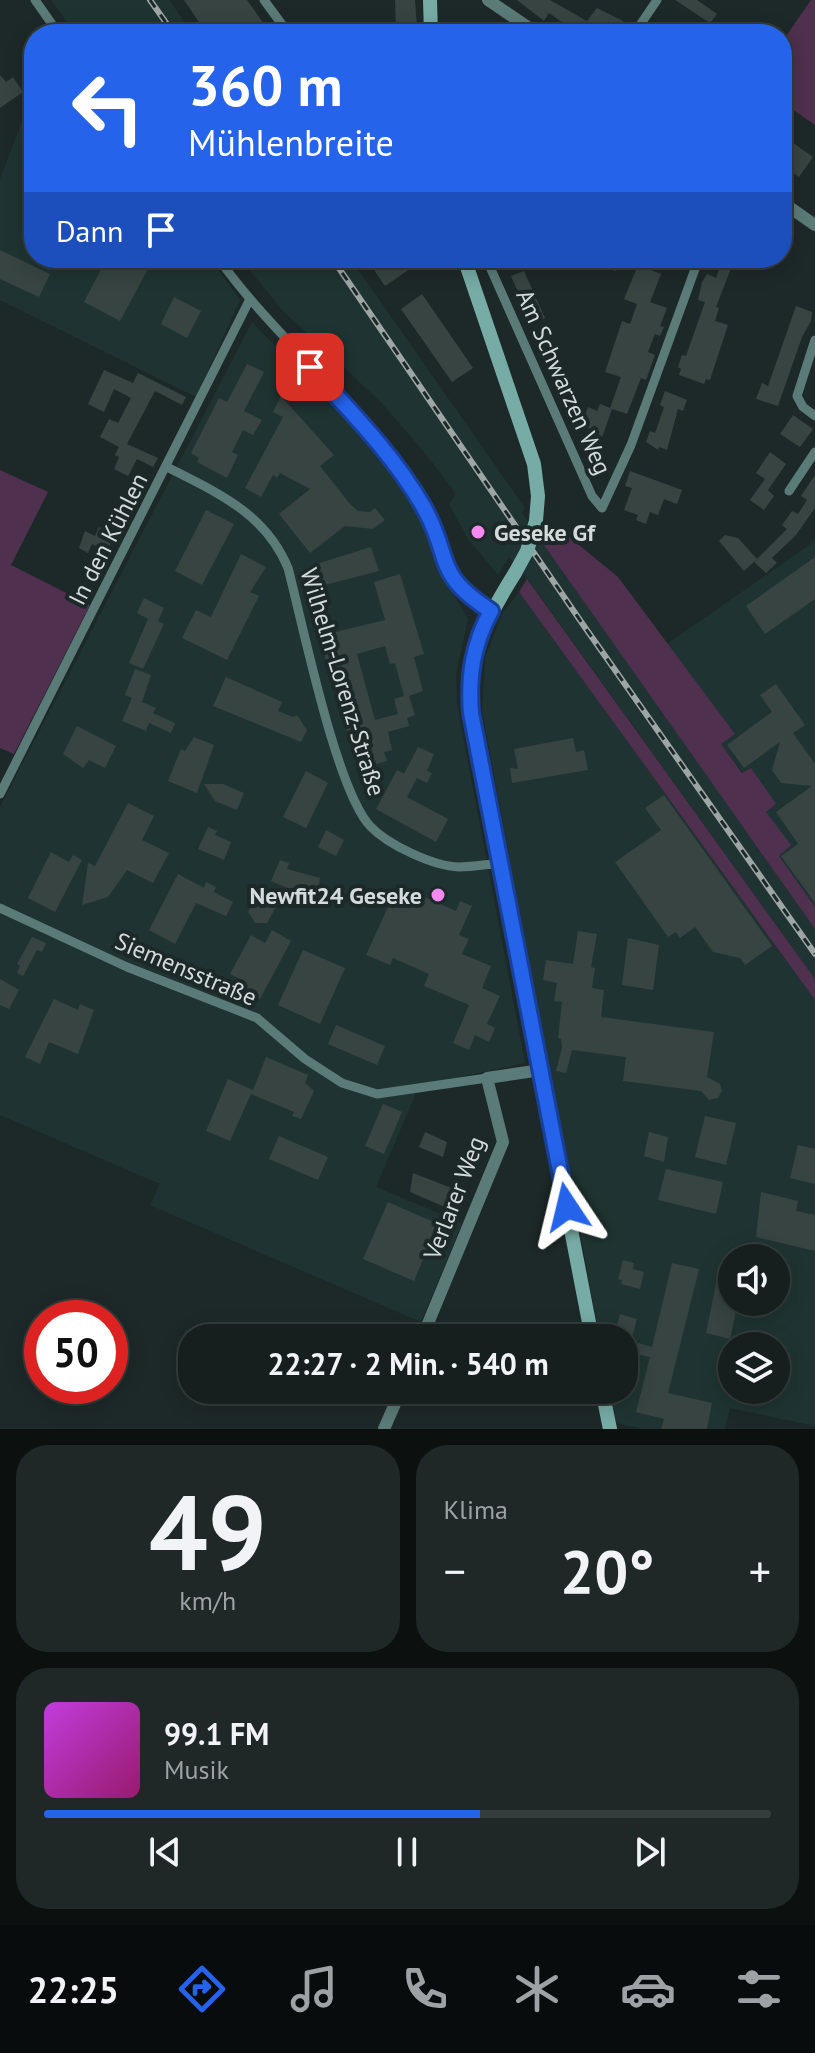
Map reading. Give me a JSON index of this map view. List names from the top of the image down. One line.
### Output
{"streets":{"street":["Am Schwarzen Weg","In den Kühlen","Wilhelm-Lorenz-Straße","Siemensstraße","Verlarer Weg"]},"crossings":[["In den Kühlen","Wilhelm-Lorenz-Straße"],["Siemensstraße","Verlarer Weg"]],"places":["Geseke Gf","Newfit24 Geseke"],"page":{"turn":["360 m","Mühlenbreite"],"then":"Dann","limit":"50","trip":"22:27 · 2 Min. · 540 m","tile":[["49","km/h"],"Klima"],"heat":["−","20°","+"],"song":["99.1 FM","Musik"],"tabs":"22:25"}}
